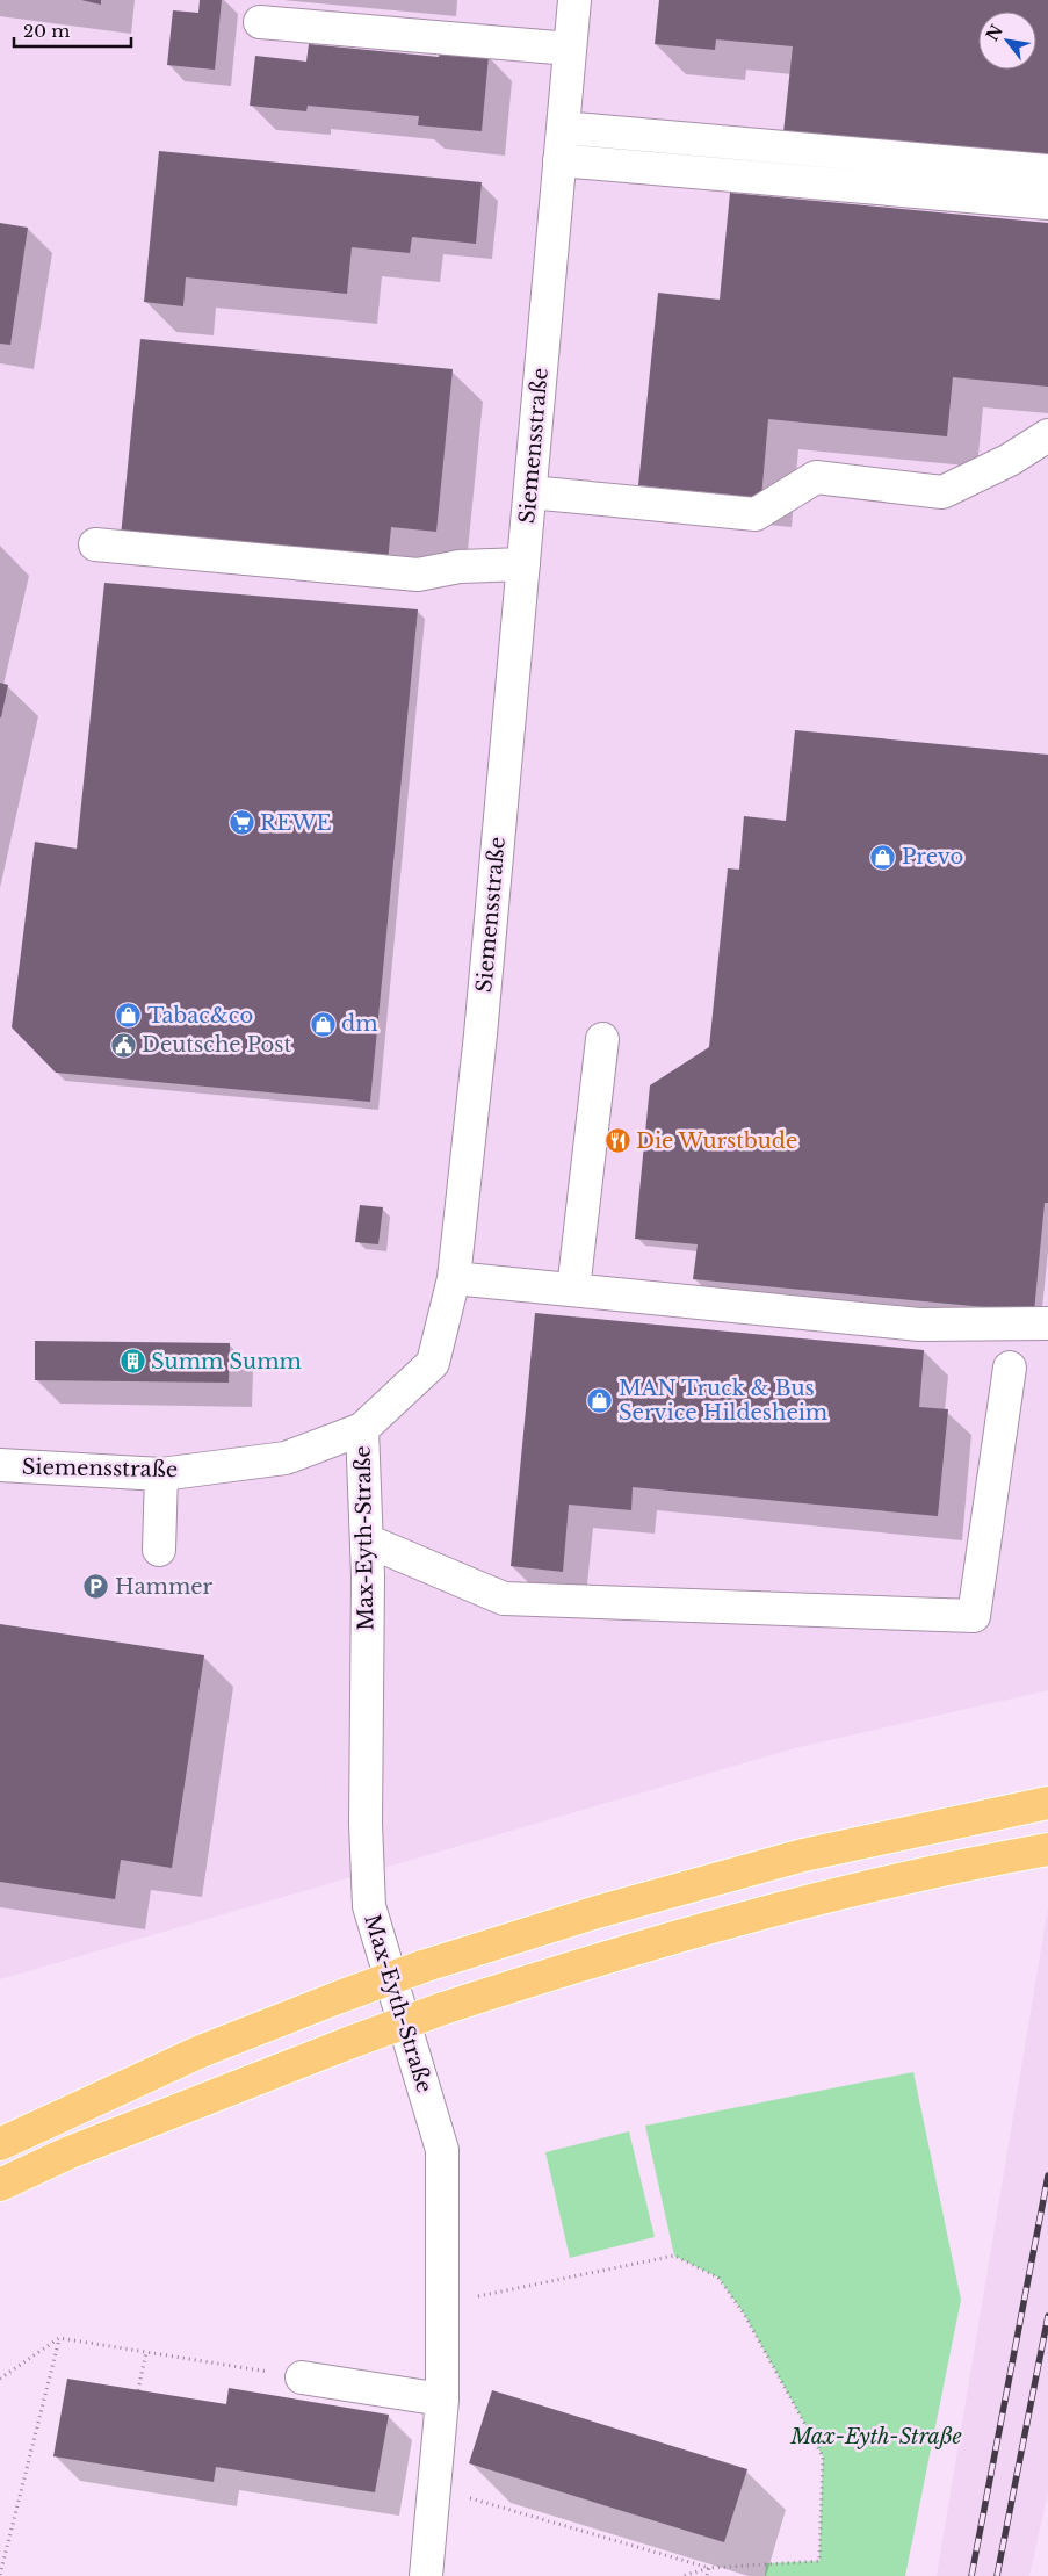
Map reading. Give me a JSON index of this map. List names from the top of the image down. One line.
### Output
{"streets":{"street":["Siemensstraße","Max-Eyth-Straße"]},"crossings":[["Siemensstraße","Max-Eyth-Straße"]],"parks":["Max-Eyth-Straße"],"places":{"supermarket":["REWE"],"shop":["Prevo","Tabac&co","dm","MAN Truck & Bus Service Hildesheim"],"public building":["Deutsche Post"],"restaurant":["Die Wurstbude"],"building":["Summ Summ"],"parking":["Hammer"]},"scale_bar":"20 m","north":"top left"}
